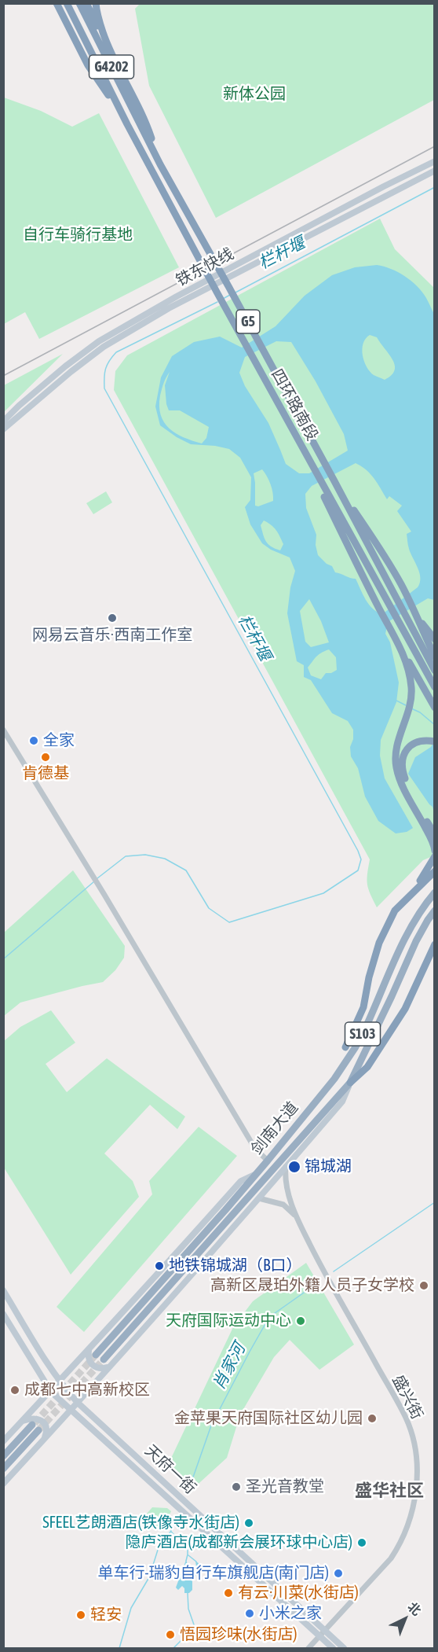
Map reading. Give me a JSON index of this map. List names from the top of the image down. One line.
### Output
{"streets":{"highway":["G4202","G5","四环路南段","S103","剑南大道"],"main road":["铁东快线","天府一街"],"street":["盛兴街"]},"crossings":[["G4202","G5"],["G4202","四环路南段"],["G5","四环路南段"],["盛兴街","天府一街"]],"districts":["盛华社区"],"water":["栏杆堰","肖家河"],"parks":["新体公园","自行车骑行基地"],"places":["网易云音乐·西南工作室","全家","肯德基","锦城湖","地铁锦城湖（B口）","高新区晟珀外籍人员子女学校","天府国际运动中心","成都七中高新校区","金苹果天府国际社区幼儿园","圣光音教堂","SFEEL艺朗酒店(铁像寺水街店)","隐庐酒店(成都新会展环球中心店)","单车行-瑞豹自行车旗舰店(南门店)","有云·川菜(水街店)","小米之家","轻安","悟园珍味(水街店)"],"north":"top right"}
